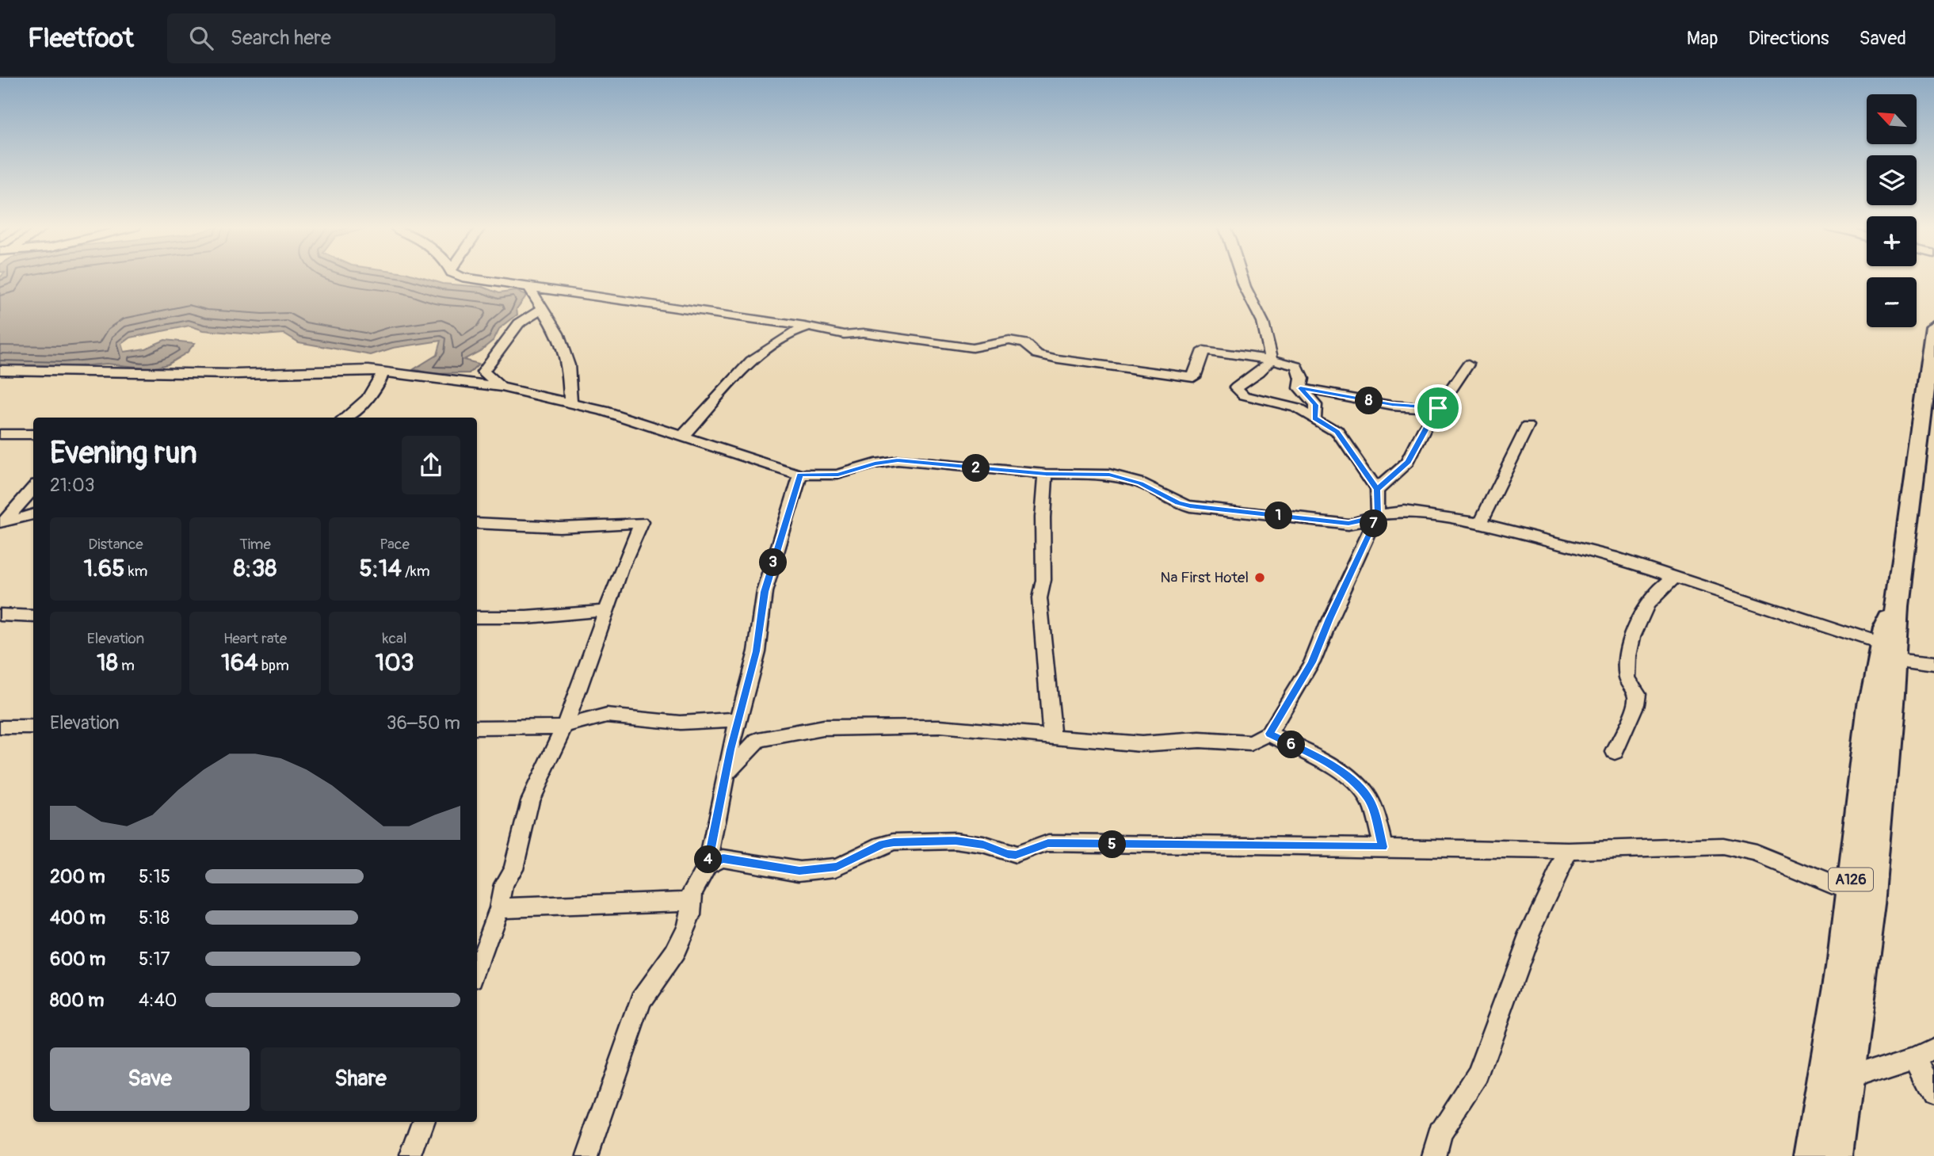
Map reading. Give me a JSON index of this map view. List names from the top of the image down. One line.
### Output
{"streets":{"highway":["A126"]},"places":["Na First Hotel"],"north":"top left","page":{"header":"Fleetfoot","search":"Search here","nav":["Map","Directions","Saved"],"map_buttons":["+","−"],"pins":["8","2","1","7","3","6","5","4"],"heading":["Evening run","21:03"],"stats":[["Distance","1.65 km"],["Time","8:38"],["Pace","5:14 /km"],["Elevation","18 m"],["Heart rate","164 bpm"],["kcal","103"]],"chart":["Elevation","36–50 m"],"list":[{"name":"200 m","note":"5:15"},{"name":"400 m","note":"5:18"},{"name":"600 m","note":"5:17"},{"name":"800 m","note":"4:40"}],"buttons":["Save","Share"]}}
